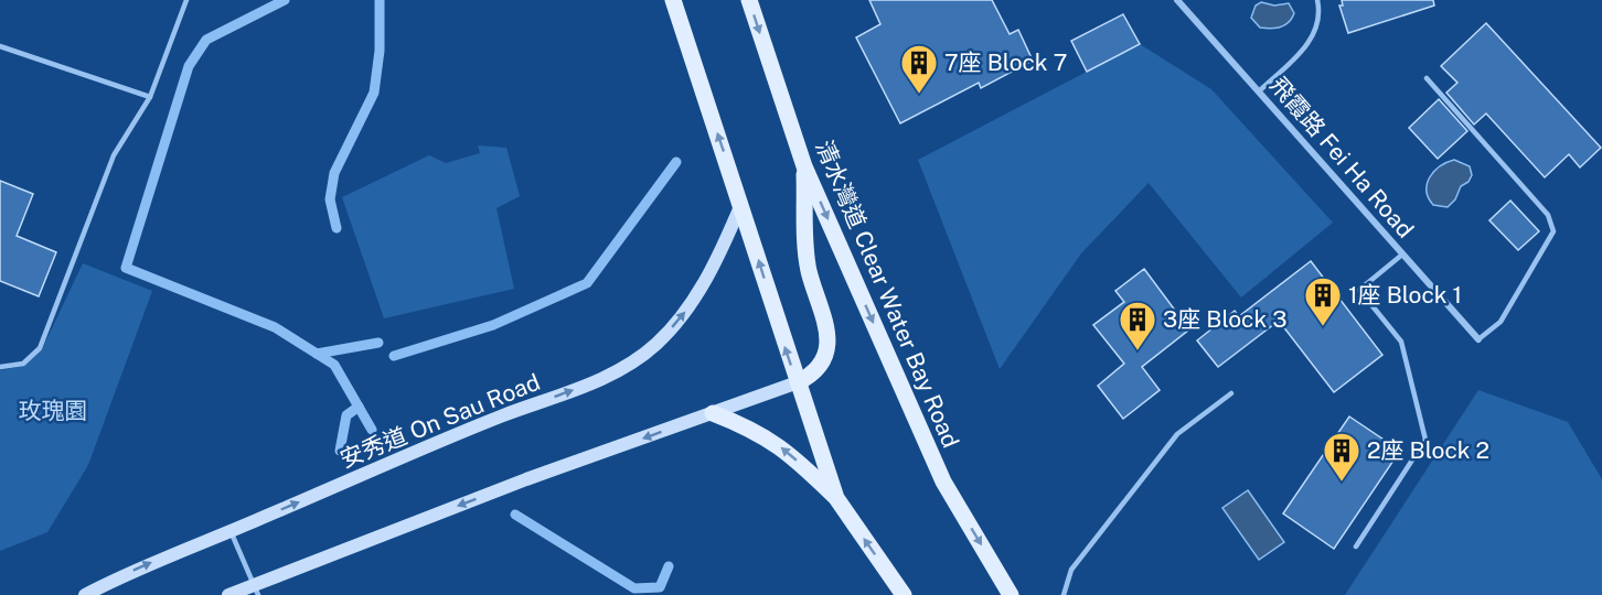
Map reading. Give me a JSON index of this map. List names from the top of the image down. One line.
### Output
{"streets":{"main road":["清水灣道 Clear Water Bay Road","安秀道 On Sau Road"],"street":["飛霞路 Fei Ha Road"]},"parks":["玫瑰園"],"places":{"building":["7座 Block 7","1座 Block 1","3座 Block 3","2座 Block 2"]}}
